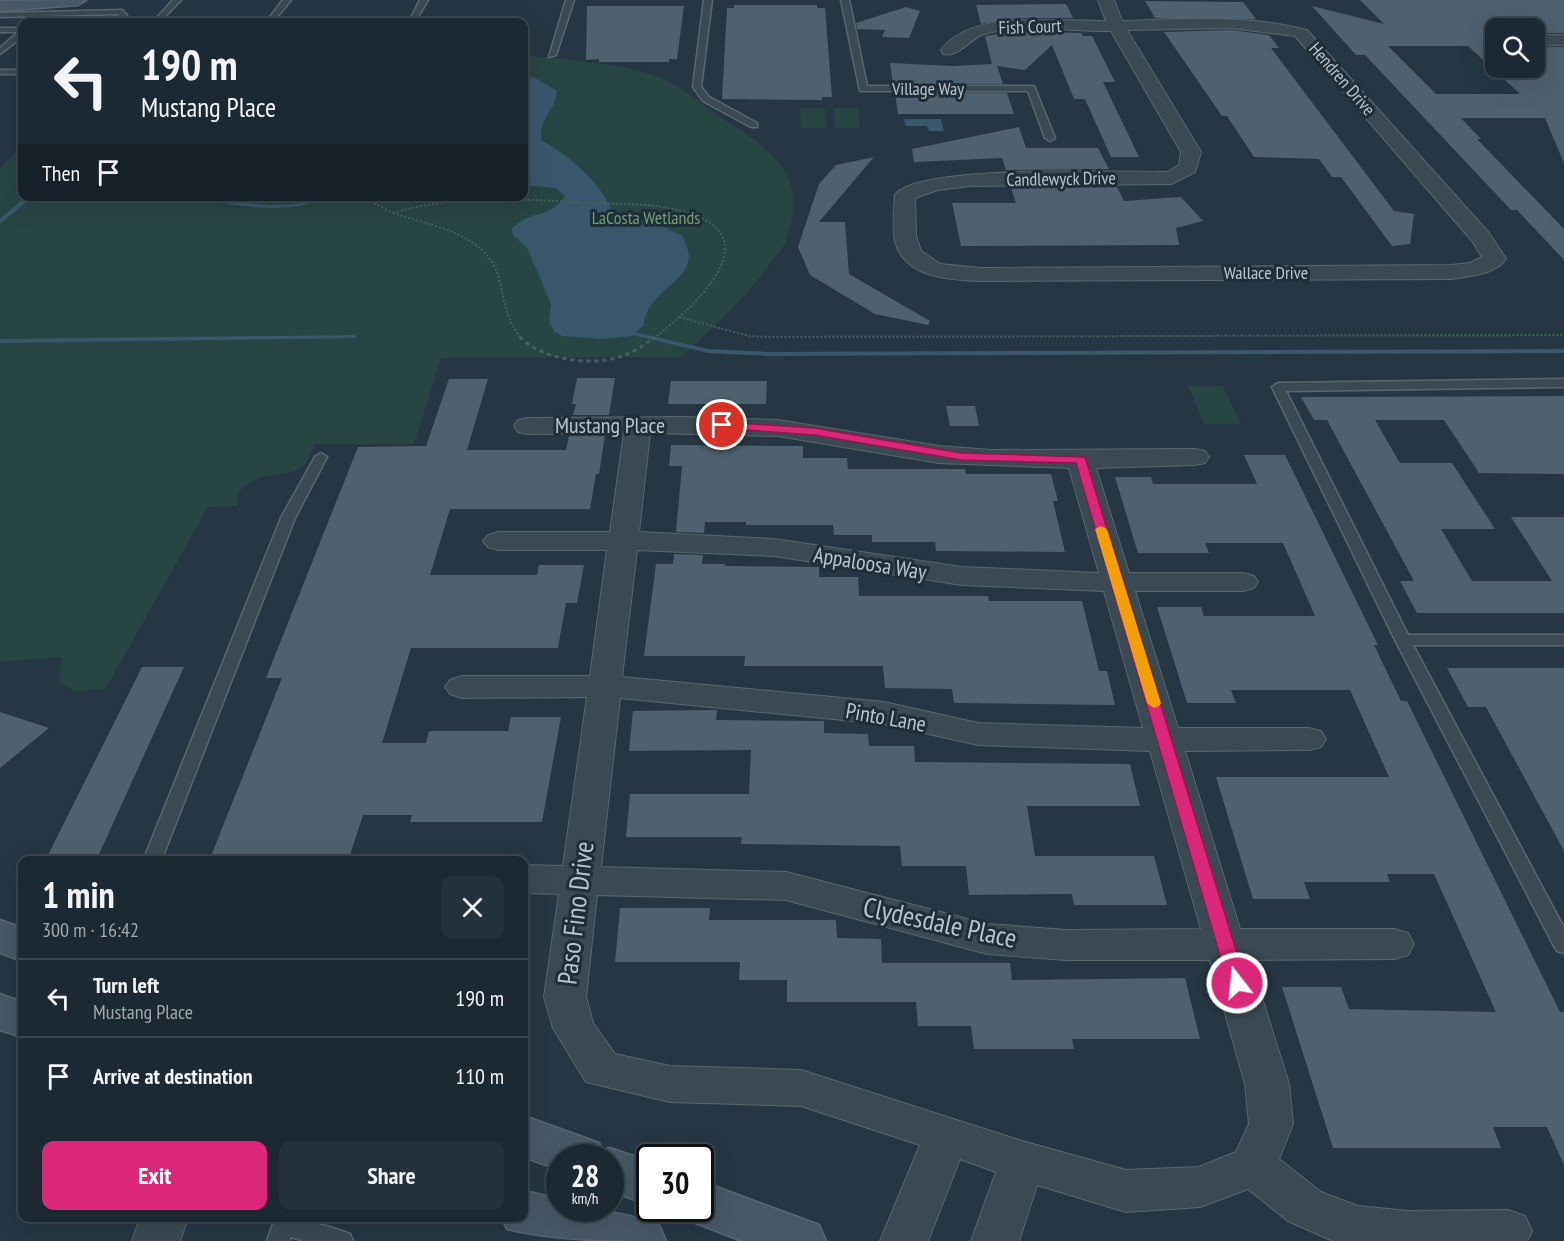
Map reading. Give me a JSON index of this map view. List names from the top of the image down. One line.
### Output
{"streets":{"street":["Fish Court","Hendren Drive","Candlewyck Drive","Wallace Drive","Mustang Place","Appaloosa Way","Pinto Lane","Paso Fino Drive","Clydesdale Place"],"lane":["Village Way"]},"crossings":[["Fish Court","Hendren Drive"],["Fish Court","Candlewyck Drive"],["Hendren Drive","Candlewyck Drive"],["Hendren Drive","Wallace Drive"],["Candlewyck Drive","Wallace Drive"],["Mustang Place","Paso Fino Drive"],["Appaloosa Way","Paso Fino Drive"],["Pinto Lane","Paso Fino Drive"],["Paso Fino Drive","Clydesdale Place"]],"parks":["LaCosta Wetlands"],"page":{"turn":["190 m","Mustang Place"],"then":"Then","heading":["1 min","300 m · 16:42"],"list":[{"name":"Turn left","note":"Mustang Place","value":"190 m"},{"name":"Arrive at destination","value":"110 m"}],"buttons":["Exit","Share"],"speed":"28 km/h","limit":"30"}}
